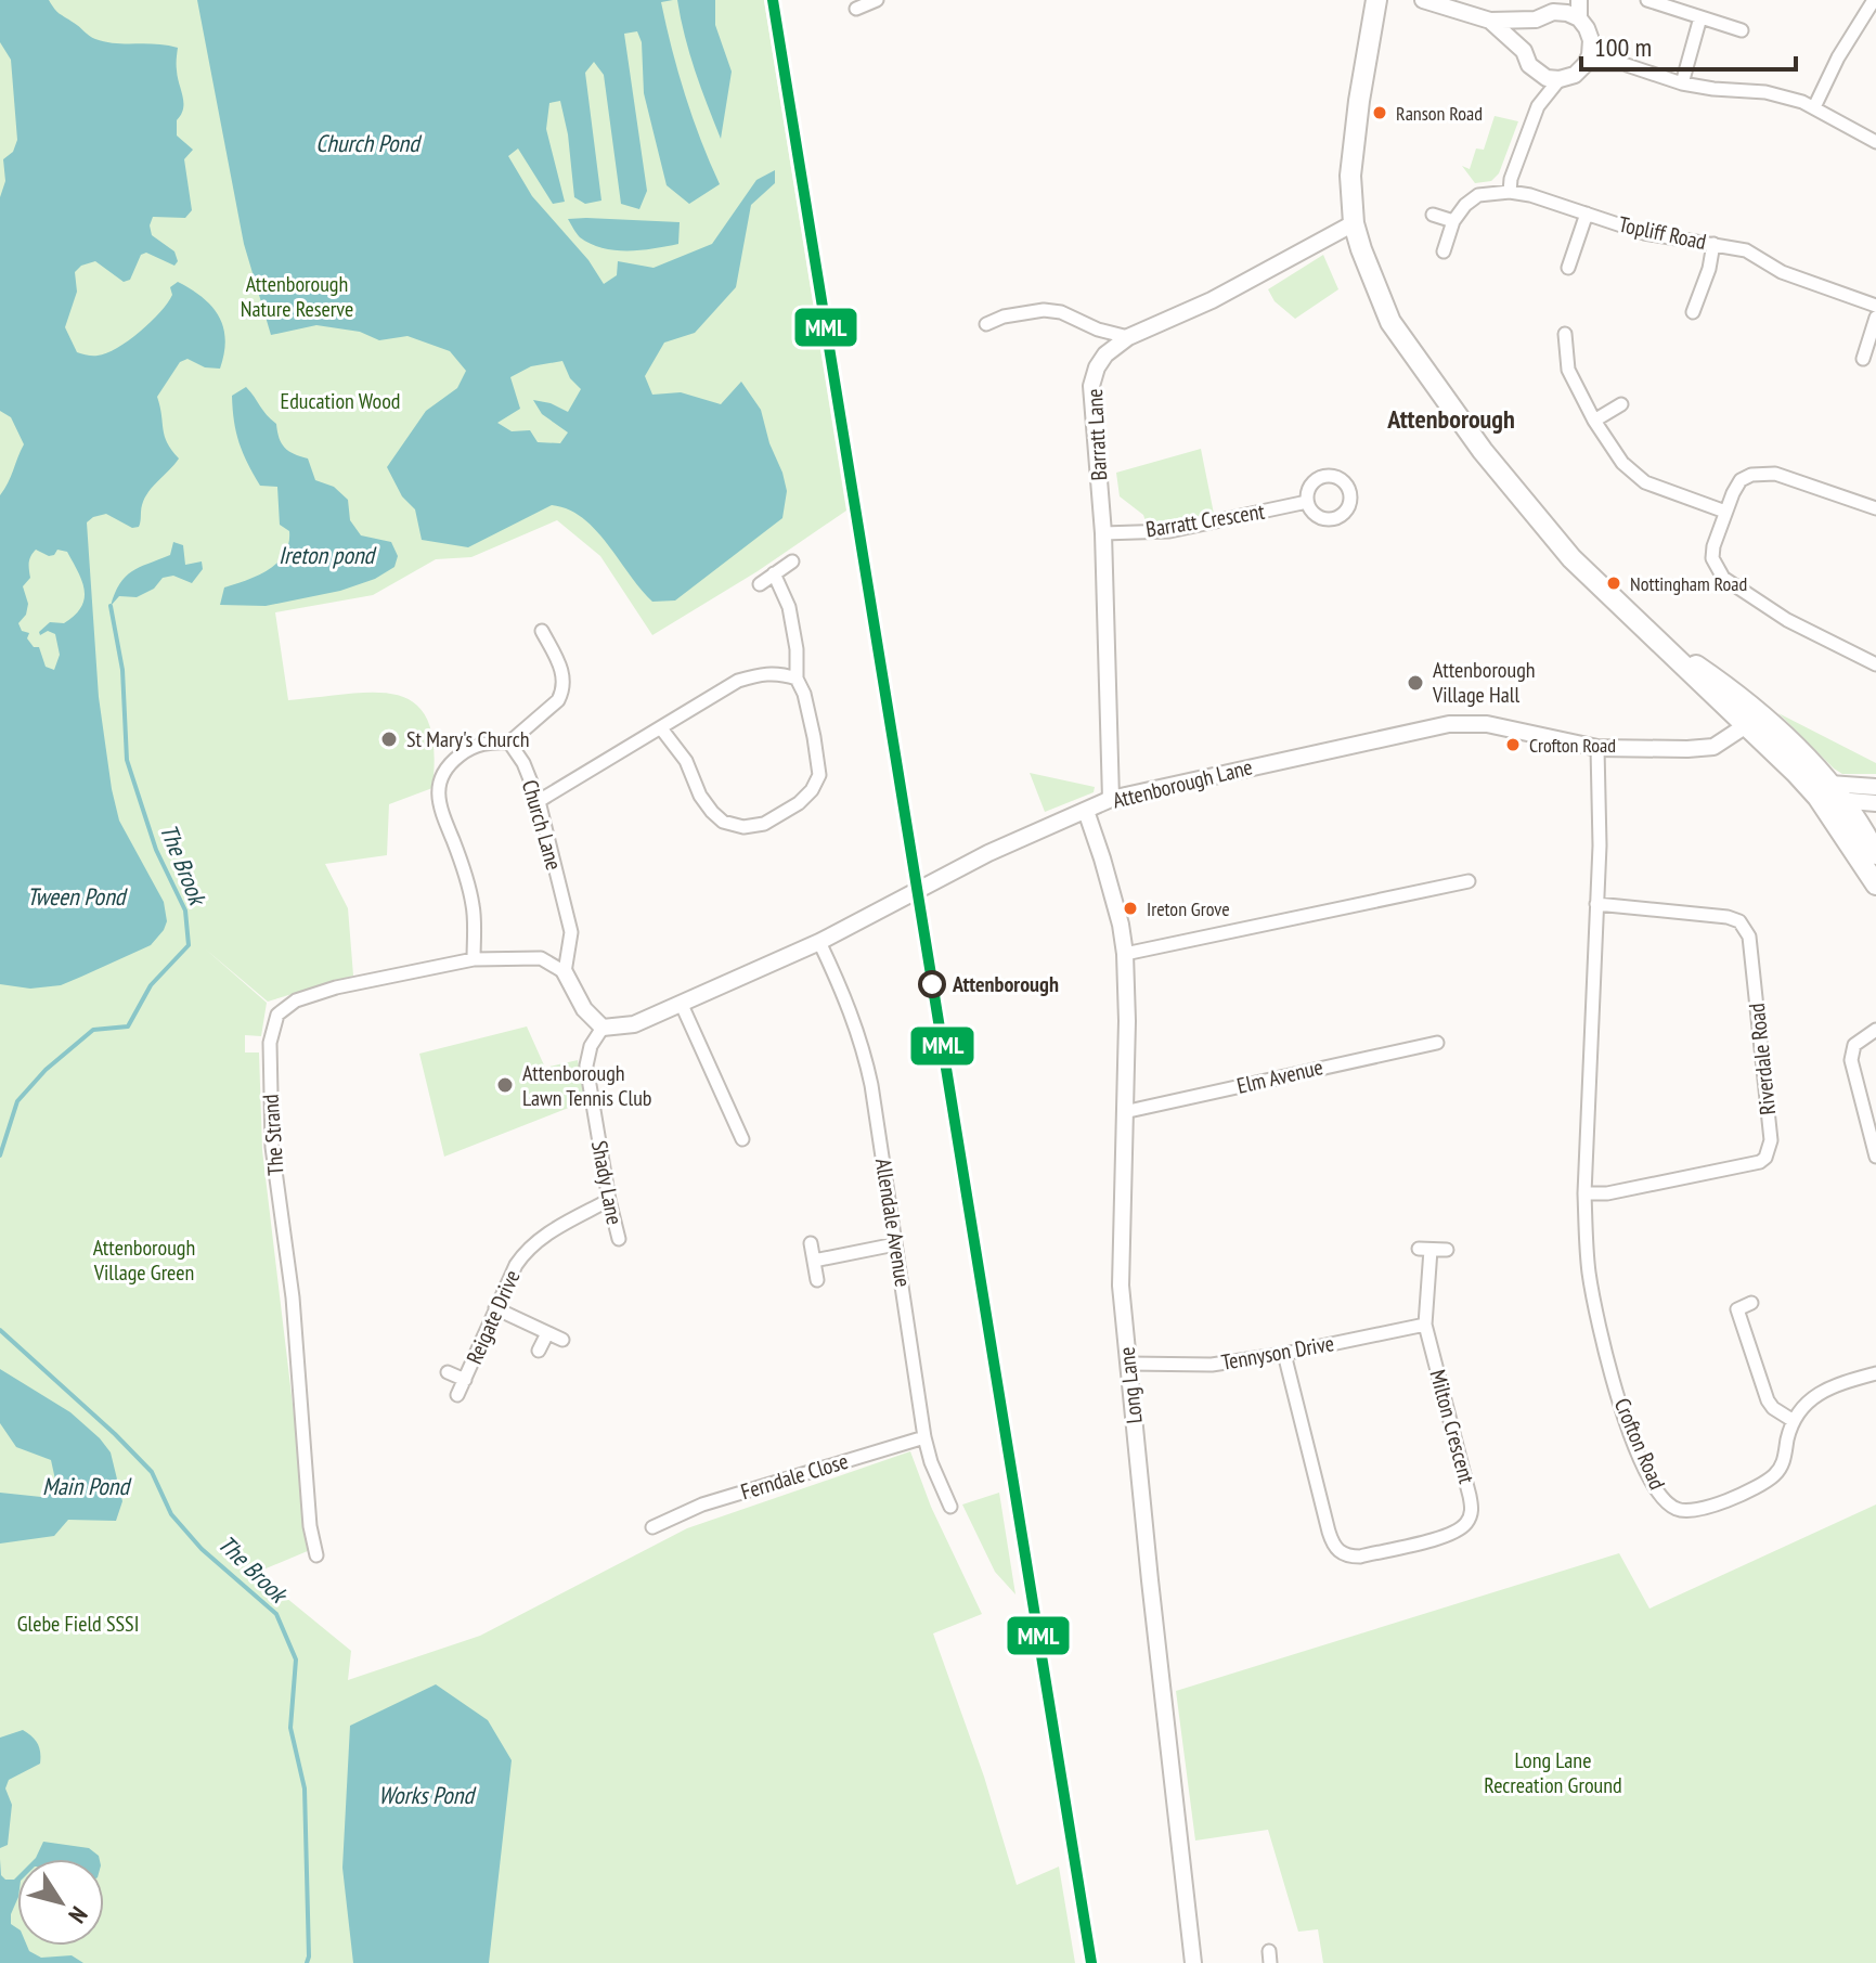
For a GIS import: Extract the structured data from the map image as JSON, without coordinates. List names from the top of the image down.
{
  "streets": {
    "street": [
      "Topliff Road",
      "Barratt Lane",
      "Barratt Crescent",
      "Attenborough Lane",
      "Church Lane",
      "Riverdale Road",
      "Elm Avenue",
      "The Strand",
      "Shady Lane",
      "Allendale Avenue",
      "Reigate Drive",
      "Tennyson Drive",
      "Long Lane",
      "Milton Crescent",
      "Crofton Road",
      "Ferndale Close"
    ]
  },
  "crossings": [
    ["Barratt Lane", "Barratt Crescent"],
    ["Barratt Lane", "Attenborough Lane"],
    ["Attenborough Lane", "Shady Lane"],
    ["Attenborough Lane", "Allendale Avenue"],
    ["Attenborough Lane", "Long Lane"],
    ["Attenborough Lane", "Crofton Road"],
    ["Church Lane", "The Strand"],
    ["Riverdale Road", "Crofton Road"],
    ["Elm Avenue", "Long Lane"],
    ["Shady Lane", "Reigate Drive"],
    ["Allendale Avenue", "Ferndale Close"],
    ["Tennyson Drive", "Long Lane"],
    ["Tennyson Drive", "Milton Crescent"]
  ],
  "districts": ["Attenborough"],
  "water": [
    "Church Pond",
    "Ireton pond",
    "The Brook",
    "Tween Pond",
    "Main Pond",
    "Works Pond"
  ],
  "parks": [
    "Attenborough Nature Reserve",
    "Education Wood",
    "Attenborough Village Green",
    "Glebe Field SSSI",
    "Long Lane Recreation Ground"
  ],
  "places": [
    "Ranson Road",
    "Nottingham Road",
    "Attenborough Village Hall",
    "St Mary's Church",
    "Crofton Road",
    "Ireton Grove",
    "Attenborough",
    "Attenborough Lawn Tennis Club"
  ],
  "lines": ["transit line MML"],
  "scale_bar": "100 m",
  "north": "bottom right"
}
